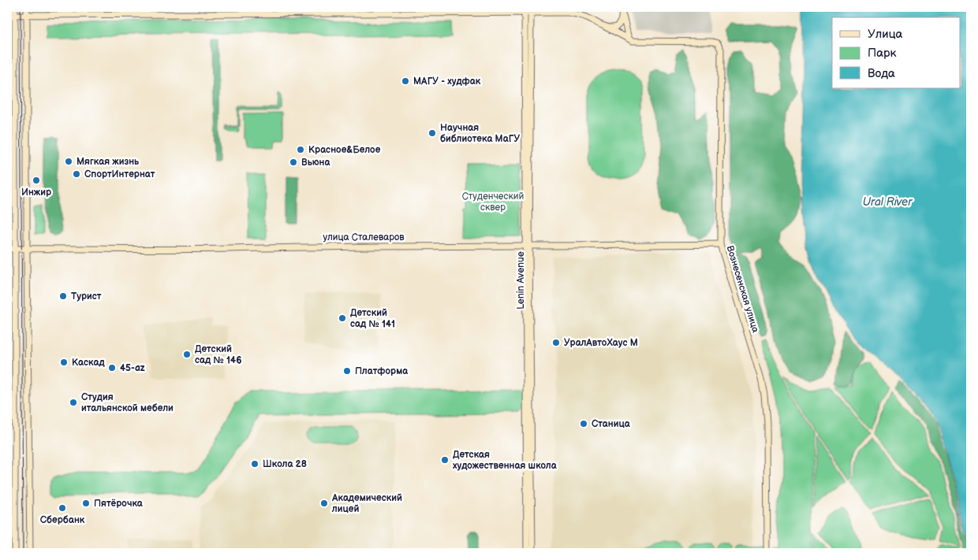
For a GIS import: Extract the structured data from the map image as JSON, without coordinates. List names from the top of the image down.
{
  "streets": {
    "main road": ["улица Сталеваров", "Lenin Avenue", "Вознесенская улица"]
  },
  "crossings": [
    ["улица Сталеваров", "Lenin Avenue"],
    ["улица Сталеваров", "Вознесенская улица"]
  ],
  "water": ["Ural River"],
  "parks": ["Студенческий сквер"],
  "places": [
    "МАГУ - худфак",
    "Научная библиотека МаГУ",
    "Красное&Белое",
    "Мягкая жизнь",
    "Вьюна",
    "СпортИнтернат",
    "Инжир",
    "Турист",
    "Детский сад № 141",
    "УралАвтоХаус М",
    "Детский сад № 146",
    "Каскад",
    "45-az",
    "Платформа",
    "Студия итальянской мебели",
    "Станица",
    "Детская художественная школа",
    "Школа 28",
    "Пятёрочка",
    "Академический лицей",
    "Сбербанк"
  ],
  "legend": ["Улица", "Парк", "Вода"]
}
